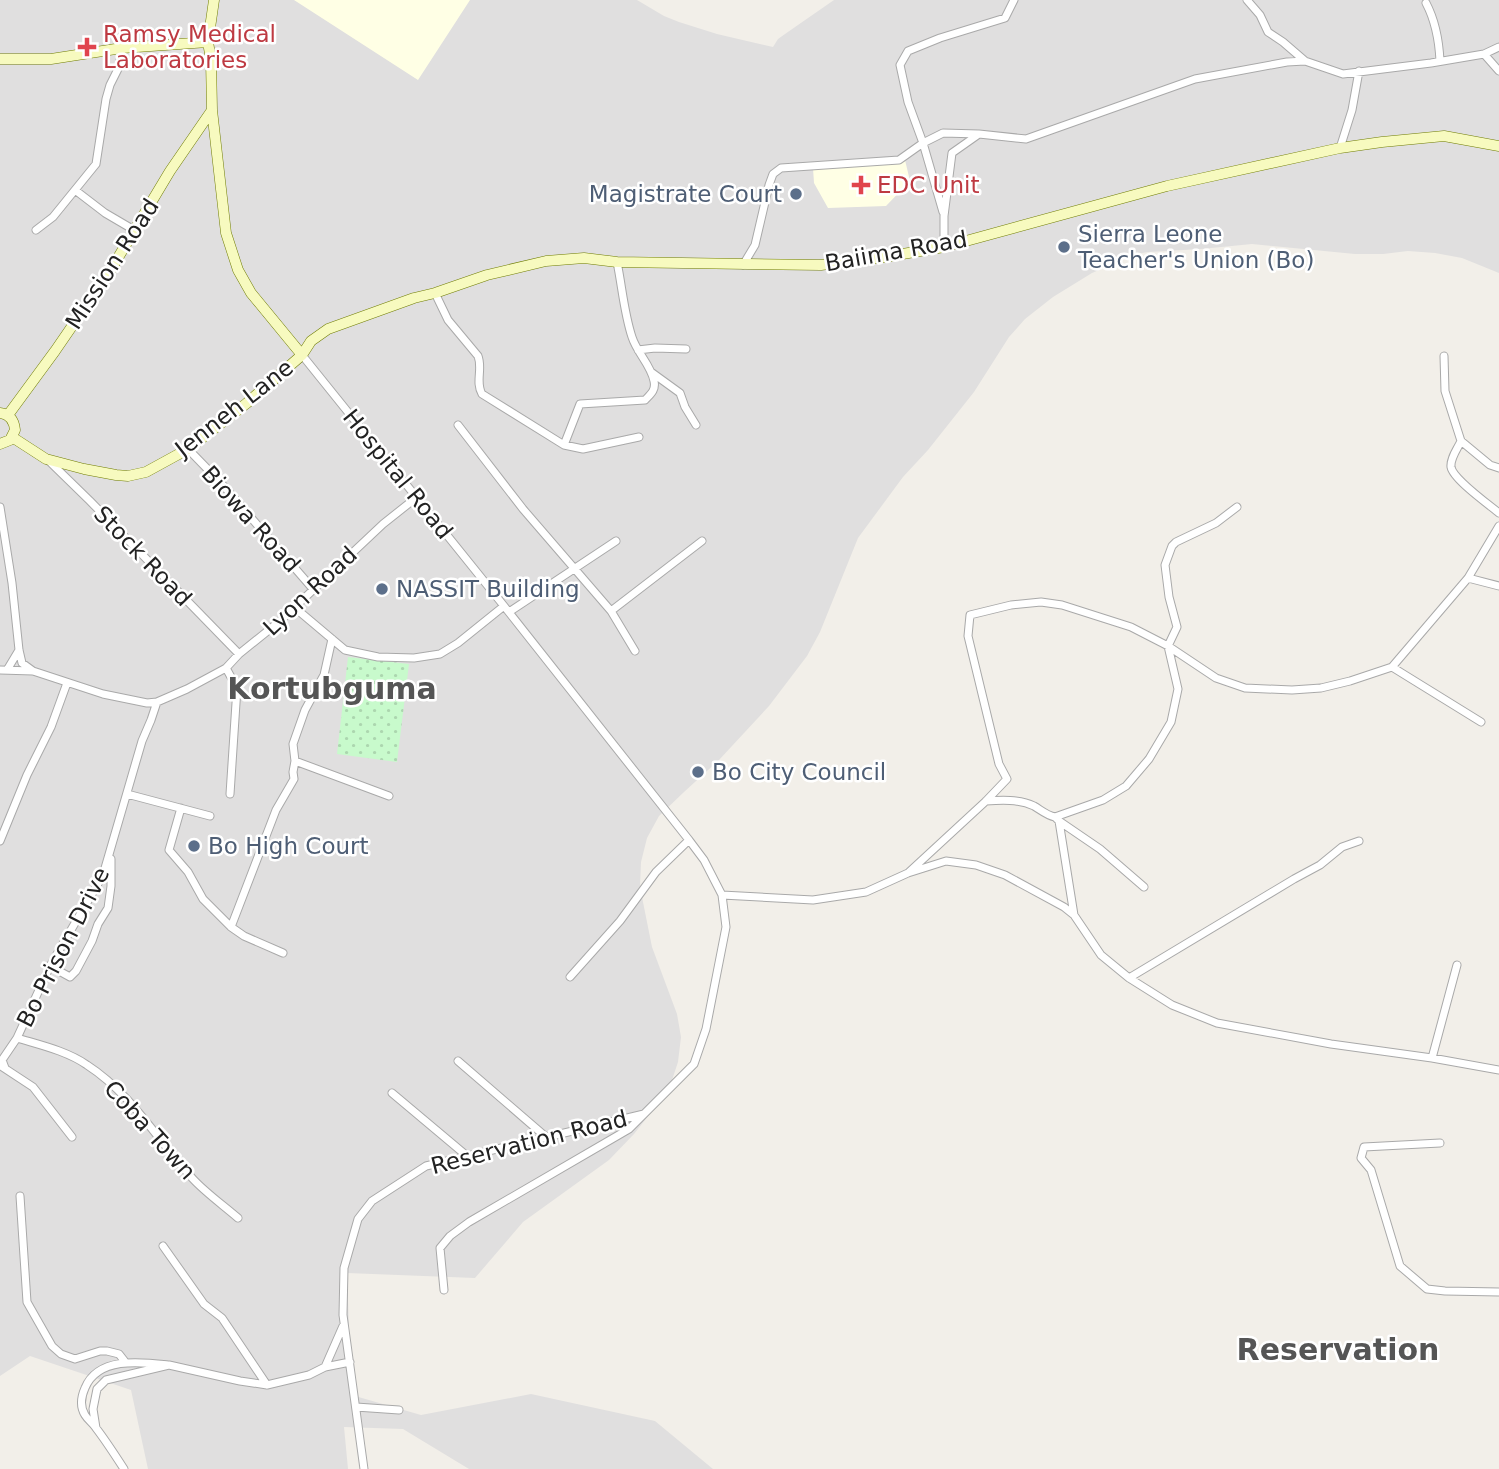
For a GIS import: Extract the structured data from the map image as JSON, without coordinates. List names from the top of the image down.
{
  "streets": {
    "street": [
      "Baiima Road",
      "Mission Road",
      "Jenneh Lane",
      "Hospital Road",
      "Biowa Road",
      "Stock Road",
      "Lyon Road",
      "Bo Prison Drive",
      "Coba Town",
      "Reservation Road"
    ]
  },
  "crossings": [
    ["Baiima Road", "Jenneh Lane"],
    ["Baiima Road", "Hospital Road"],
    ["Mission Road", "Hospital Road"],
    ["Jenneh Lane", "Hospital Road"],
    ["Jenneh Lane", "Biowa Road"],
    ["Jenneh Lane", "Stock Road"],
    ["Hospital Road", "Lyon Road"],
    ["Hospital Road", "Reservation Road"],
    ["Biowa Road", "Lyon Road"],
    ["Stock Road", "Lyon Road"],
    ["Lyon Road", "Bo Prison Drive"],
    ["Bo Prison Drive", "Coba Town"]
  ],
  "districts": ["Kortubguma", "Reservation"],
  "places": {
    "health": ["Ramsy Medical Laboratories", "EDC Unit"],
    "other": [
      "Magistrate Court",
      "Sierra Leone Teacher's Union (Bo)",
      "NASSIT Building",
      "Bo City Council",
      "Bo High Court"
    ]
  }
}
